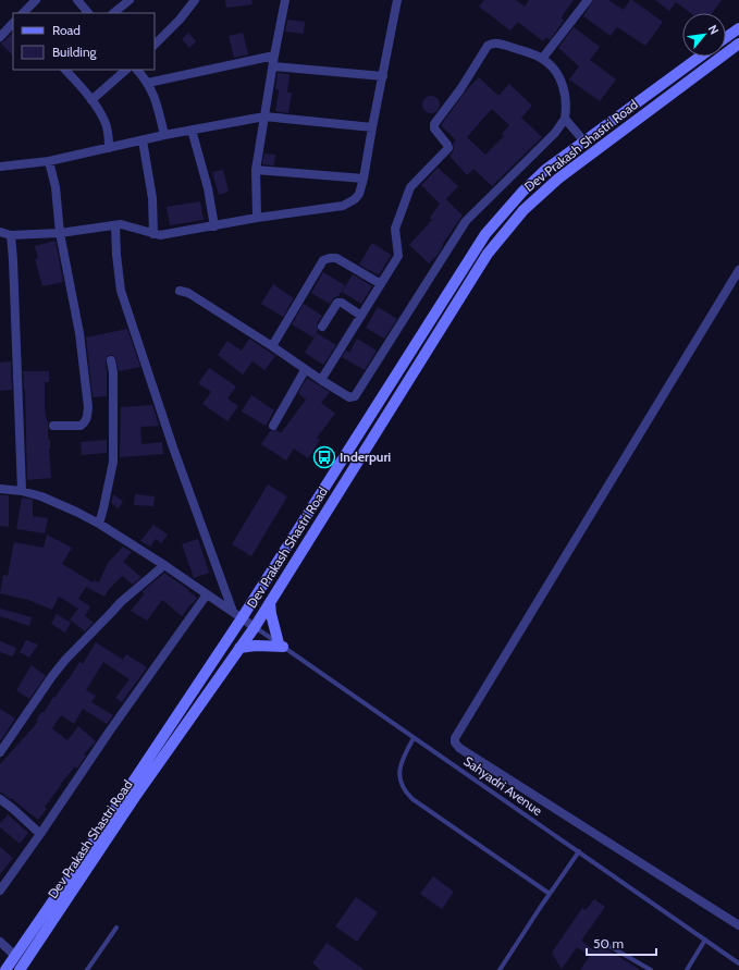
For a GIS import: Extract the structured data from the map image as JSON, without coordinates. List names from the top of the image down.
{
  "streets": {
    "street": ["Dev Prakash Shastri Road"],
    "lane": ["Sahyadri Avenue"]
  },
  "crossings": [
    ["Dev Prakash Shastri Road", "Sahyadri Avenue"]
  ],
  "places": {
    "bus stop": ["Inderpuri"]
  },
  "legend": ["Road", "Building"],
  "scale_bar": "50 m",
  "north": "top right"
}
